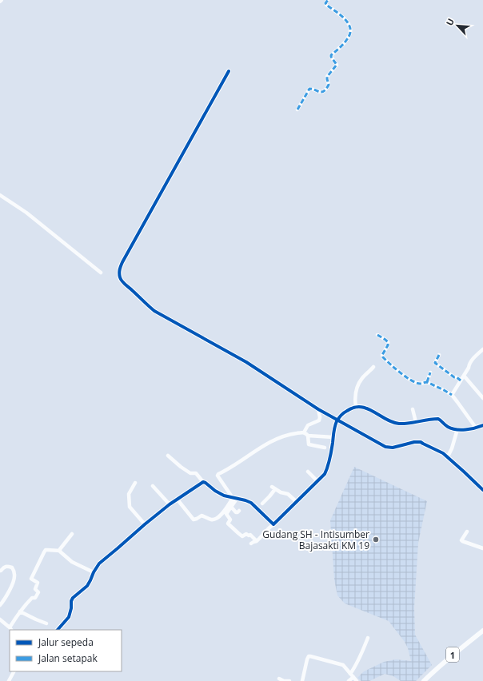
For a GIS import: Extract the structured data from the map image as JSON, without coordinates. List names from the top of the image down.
{
  "streets": {
    "highway": ["1"]
  },
  "places": ["Gudang SH - Intisumber Bajasakti KM 19"],
  "legend": ["Jalur sepeda", "Jalan setapak"],
  "north": "top left"
}
